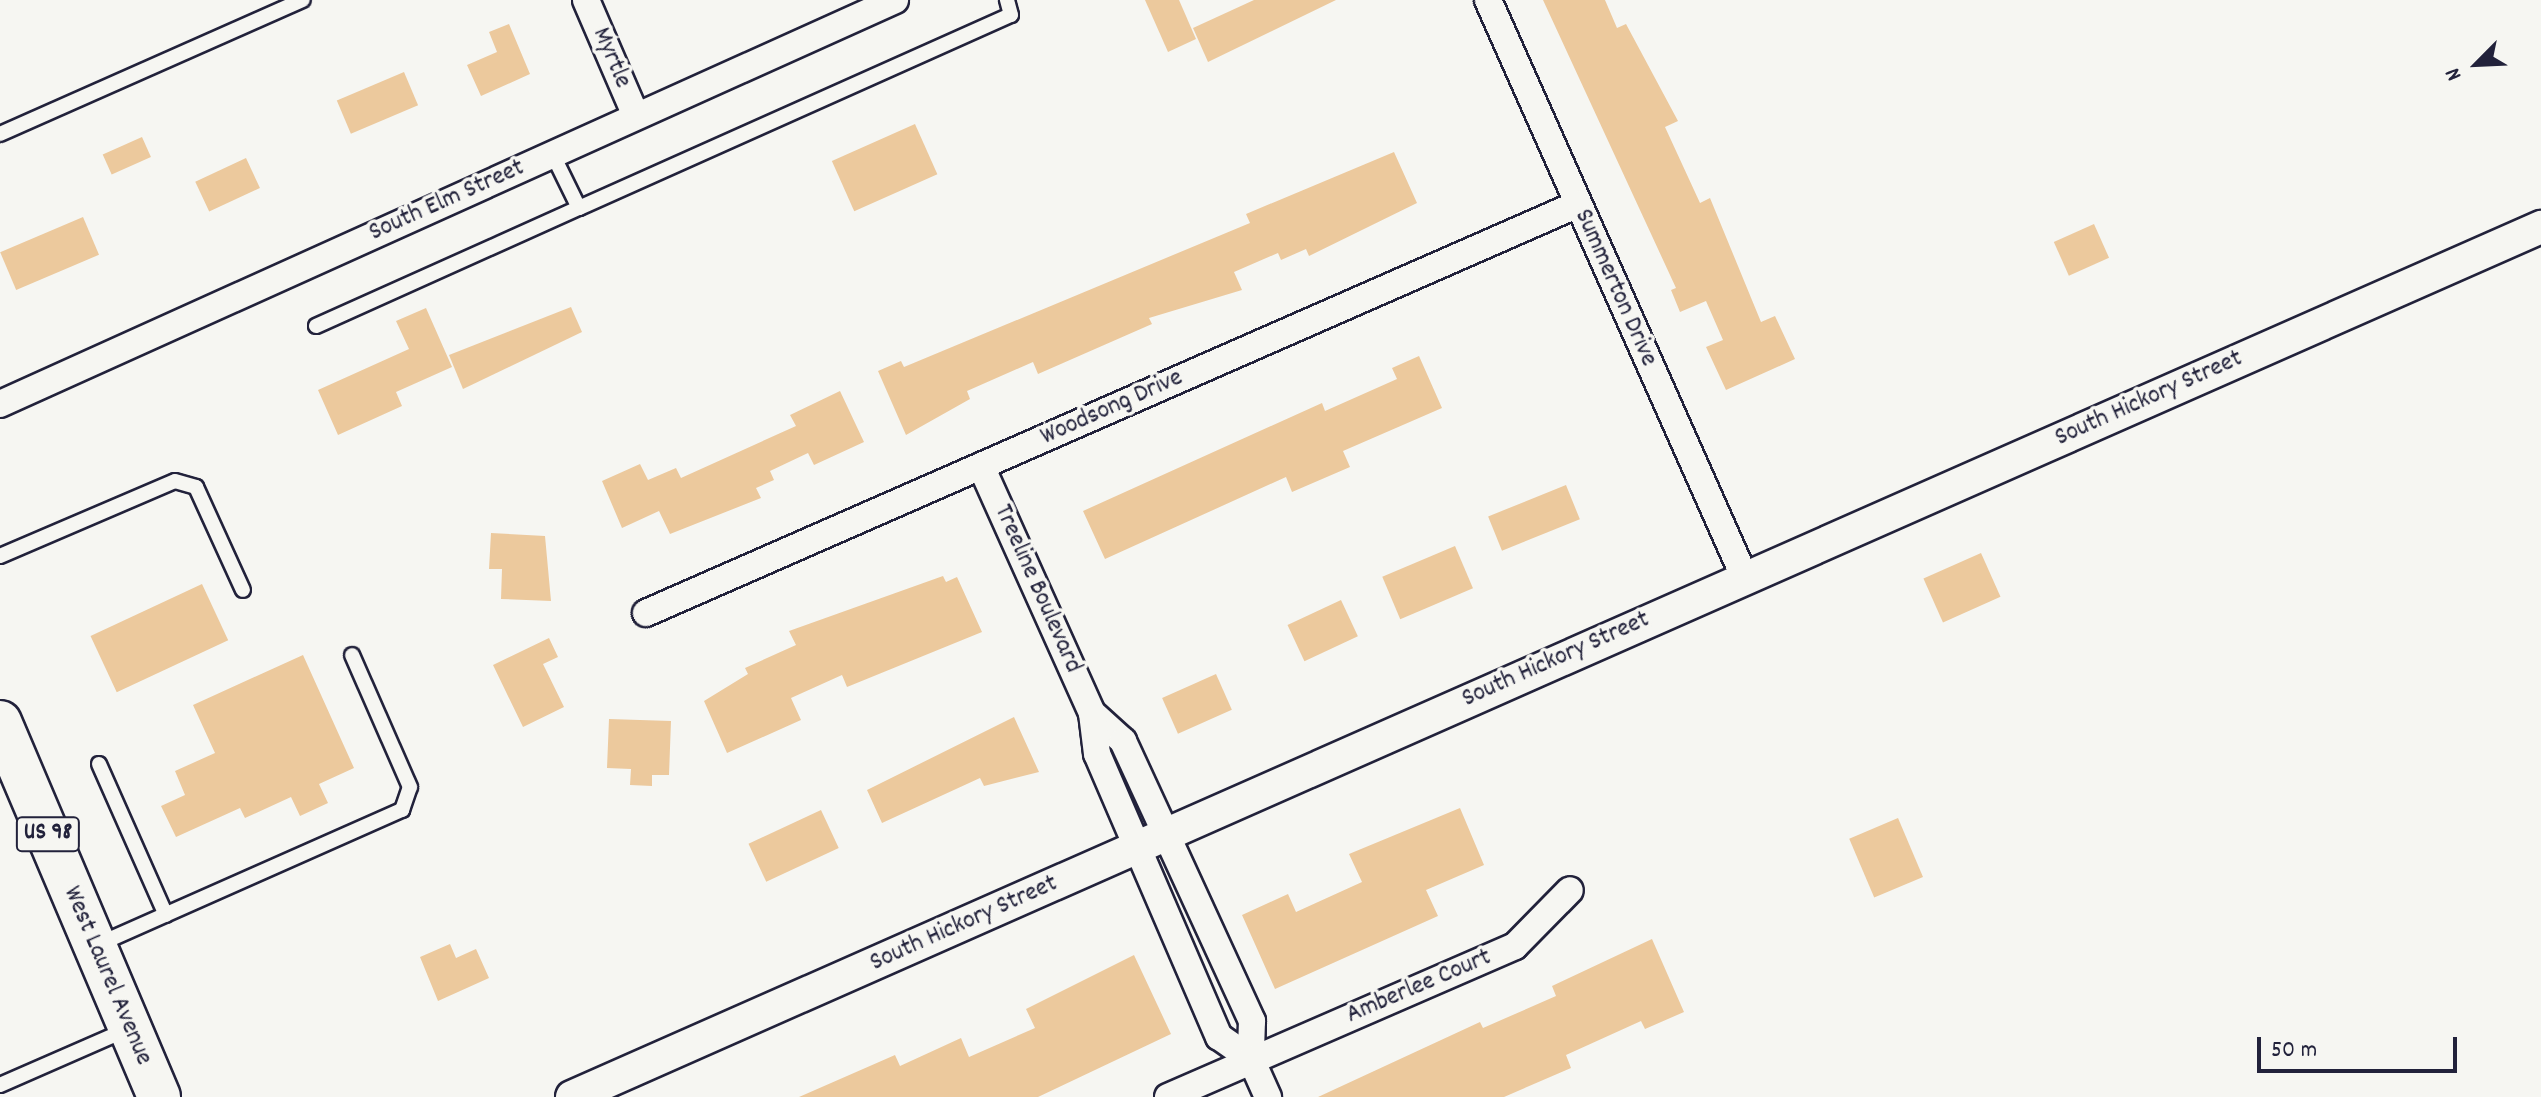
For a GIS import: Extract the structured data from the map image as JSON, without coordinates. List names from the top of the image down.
{
  "streets": {
    "main road": ["US 98", "West Laurel Avenue"],
    "street": [
      "Myrtle",
      "South Elm Street",
      "Summerton Drive",
      "South Hickory Street",
      "Woodsong Drive",
      "Treeline Boulevard",
      "Amberlee Court"
    ]
  },
  "crossings": [
    ["Myrtle", "South Elm Street"],
    ["Summerton Drive", "South Hickory Street"],
    ["Summerton Drive", "Woodsong Drive"],
    ["South Hickory Street", "Treeline Boulevard"],
    ["Woodsong Drive", "Treeline Boulevard"],
    ["Treeline Boulevard", "Amberlee Court"]
  ],
  "scale_bar": "50 m",
  "north": "bottom left"
}
